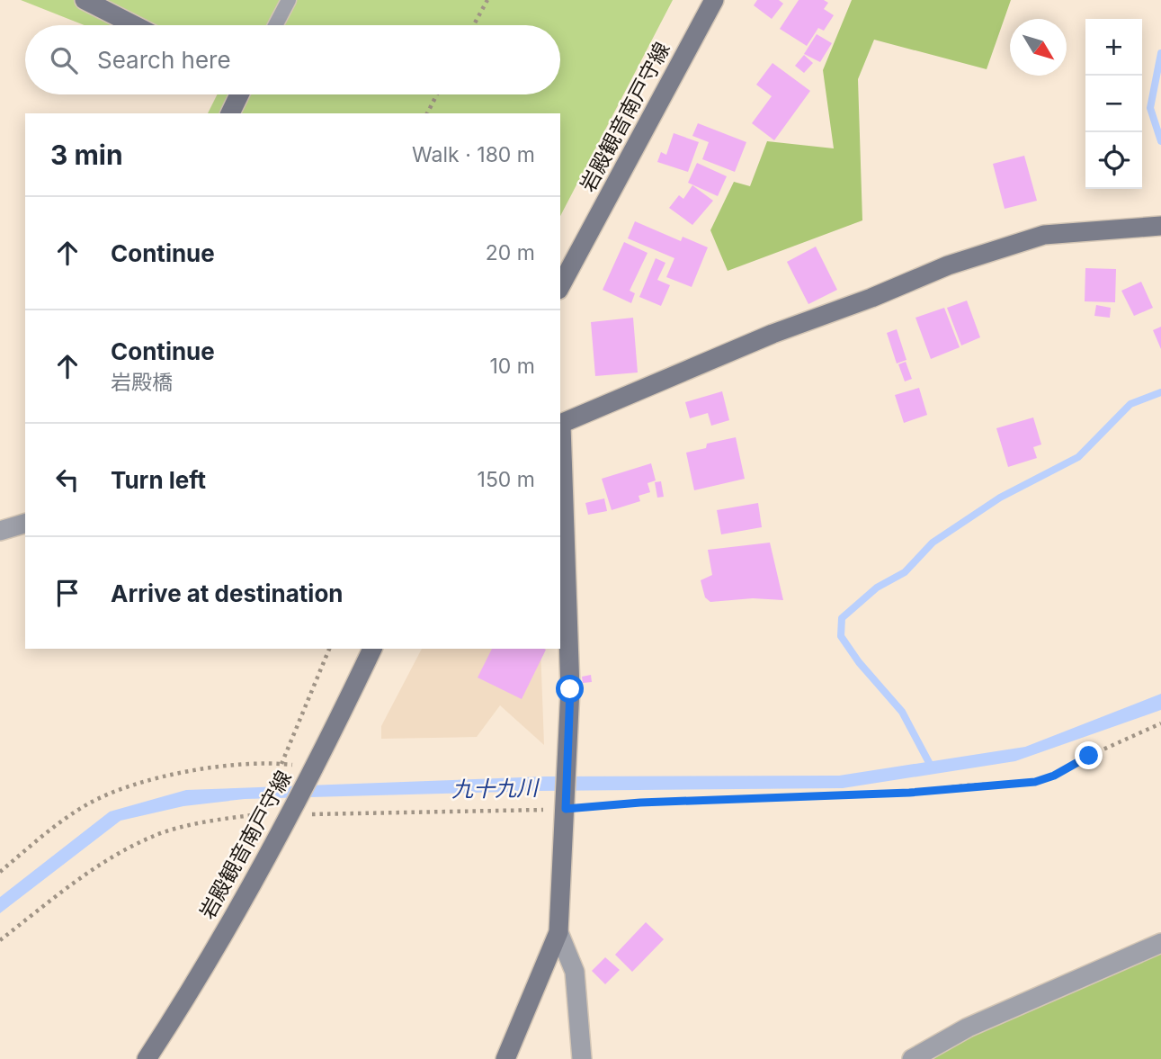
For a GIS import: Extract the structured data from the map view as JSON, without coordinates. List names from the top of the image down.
{
  "streets": {
    "street": ["岩殿観音南戸守線"]
  },
  "water": ["九十九川"],
  "north": "bottom right",
  "page": {
    "map_buttons": ["+", "−"],
    "search": "Search here",
    "heading": ["3 min", "Walk · 180 m"],
    "list": [
      ["Continue", "20 m"],
      ["Continue", "岩殿橋", "10 m"],
      ["Turn left", "150 m"],
      "Arrive at destination"
    ]
  }
}
